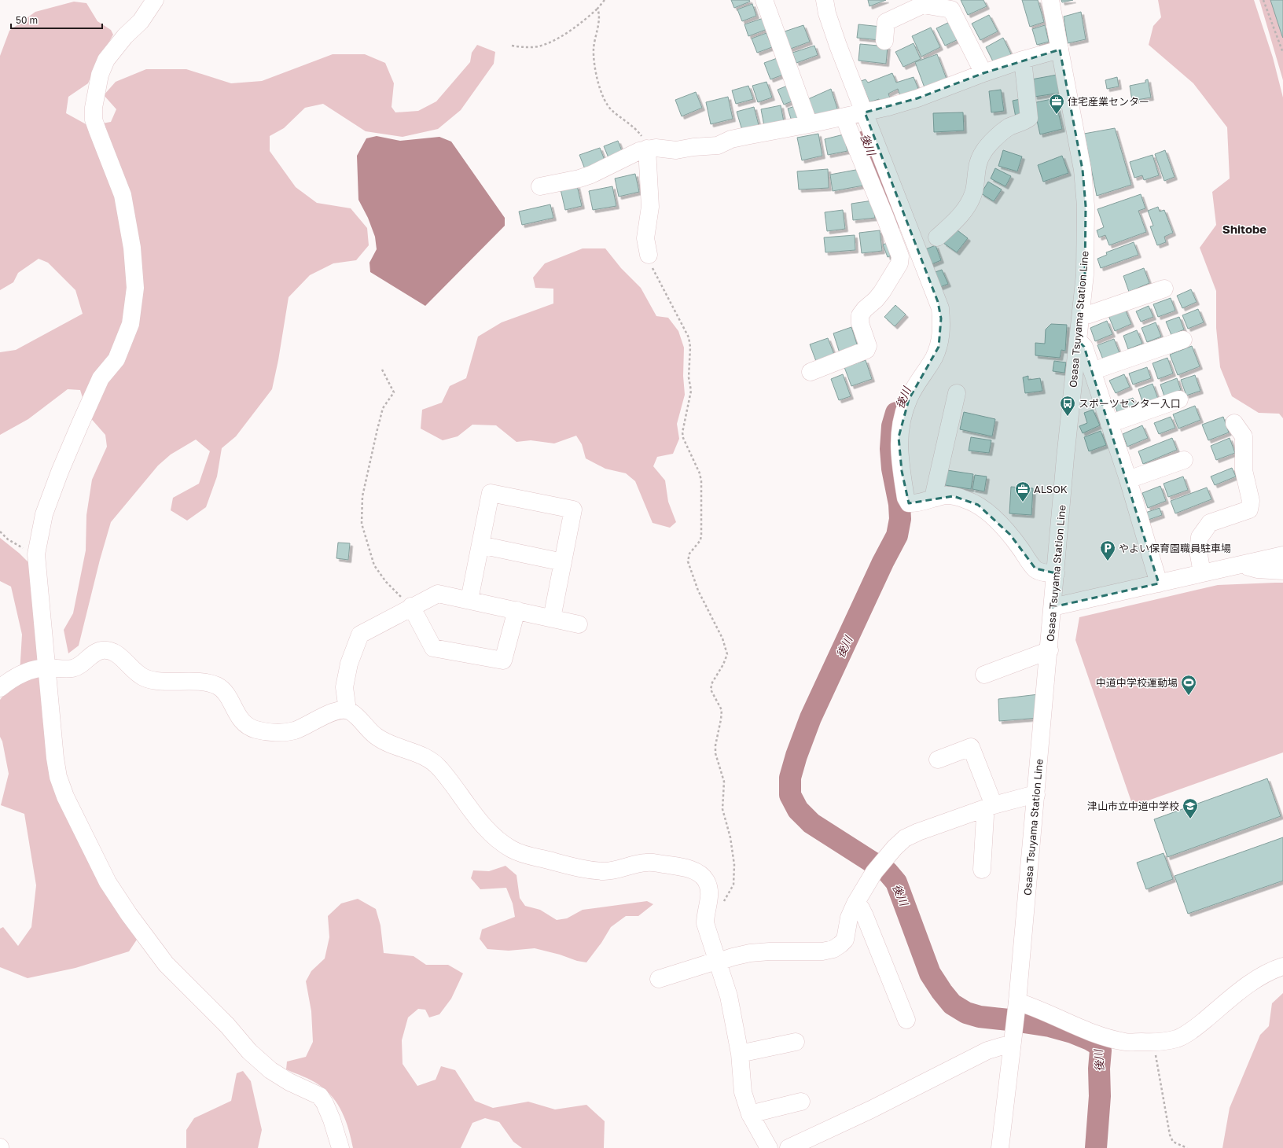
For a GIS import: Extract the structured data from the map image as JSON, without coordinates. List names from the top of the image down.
{
  "streets": {
    "street": ["Osasa Tsuyama Station Line"]
  },
  "districts": ["Shitobe"],
  "water": ["後川"],
  "places": {
    "office": ["住宅産業センター", "ALSOK"],
    "bus stop": ["スポーツセンター入口"],
    "parking": ["やよい保育園職員駐車場"],
    "sports": ["中道中学校運動場"],
    "school or university": ["津山市立中道中学校"]
  },
  "scale_bar": "50 m"
}
